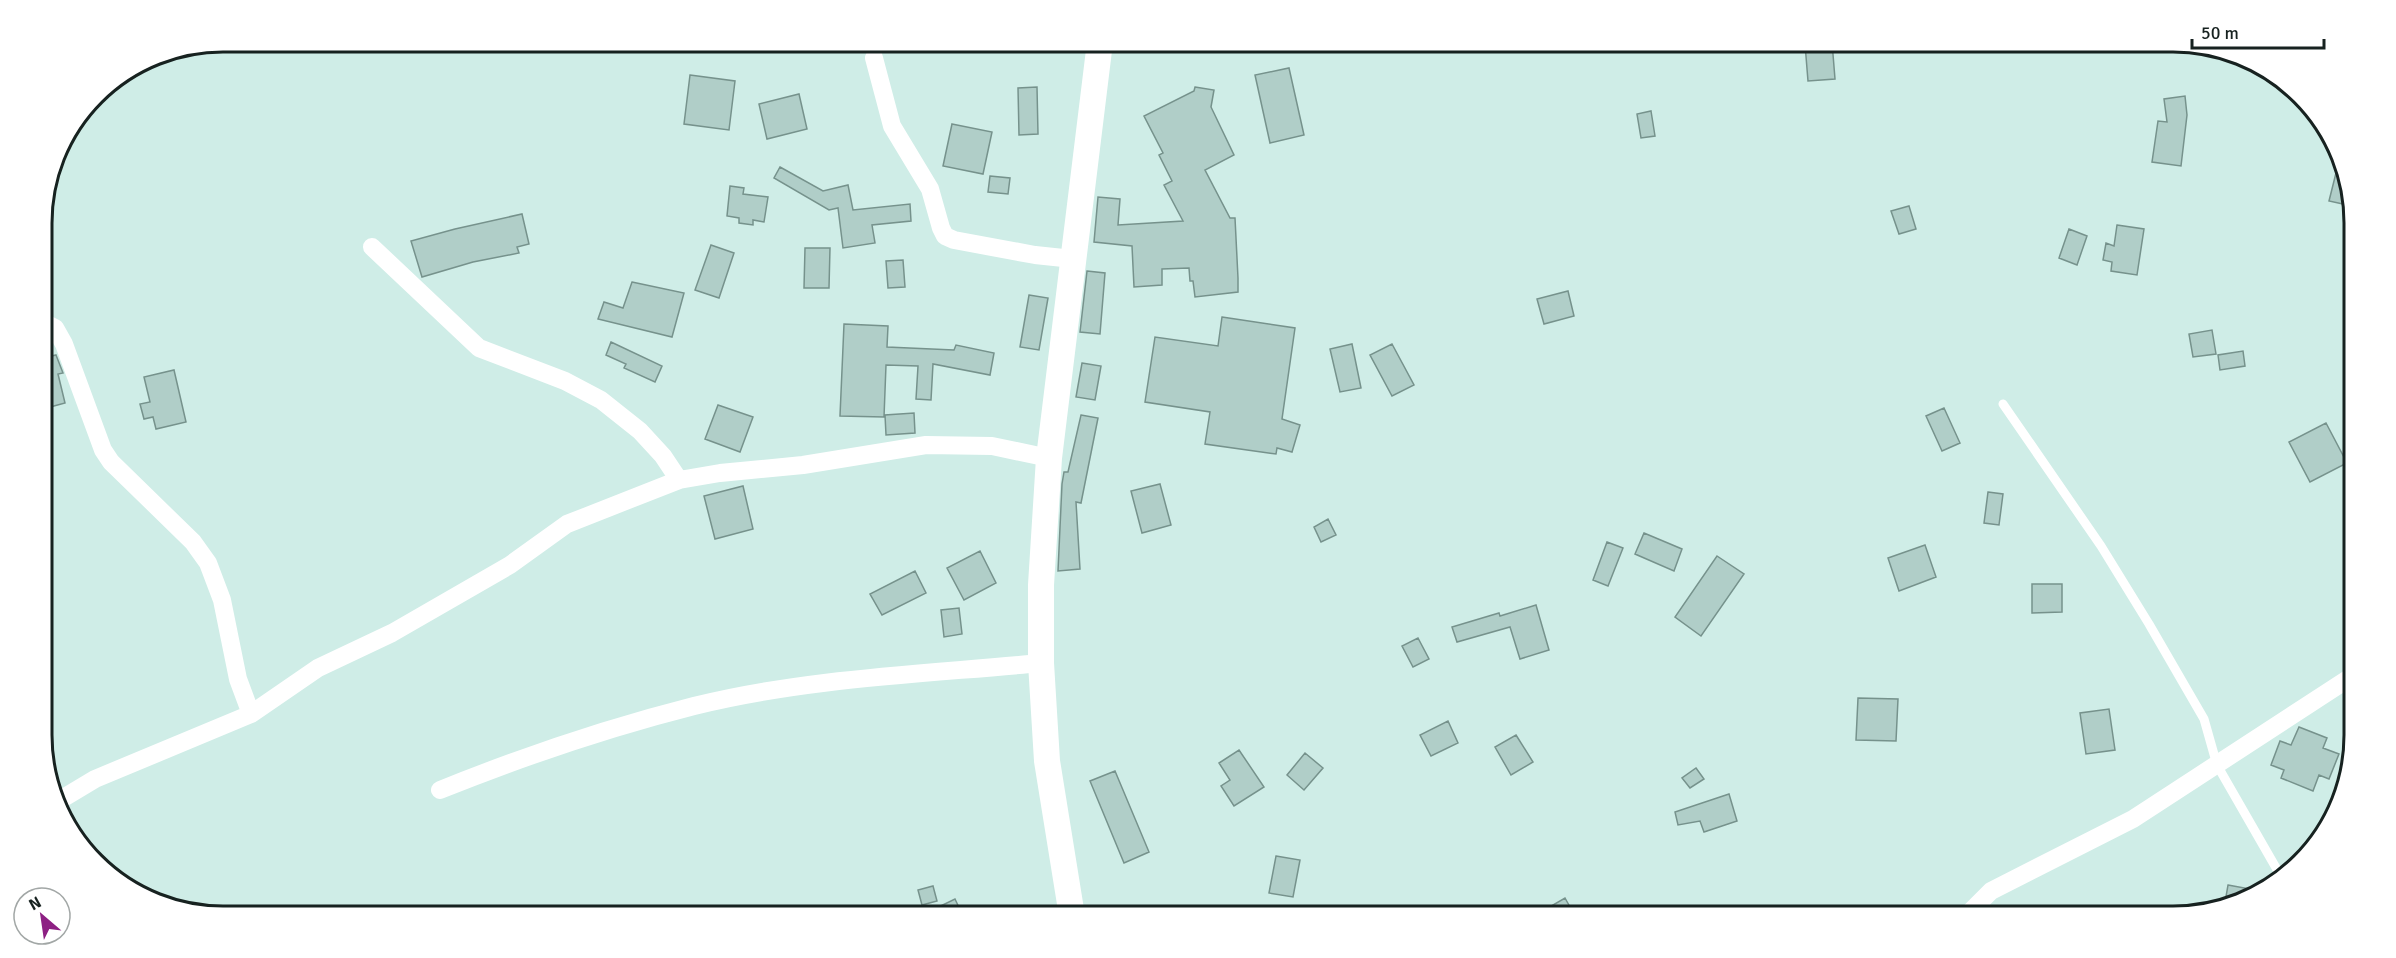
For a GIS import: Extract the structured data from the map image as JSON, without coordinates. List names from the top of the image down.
{
  "scale_bar": "50 m",
  "north": "top left"
}
